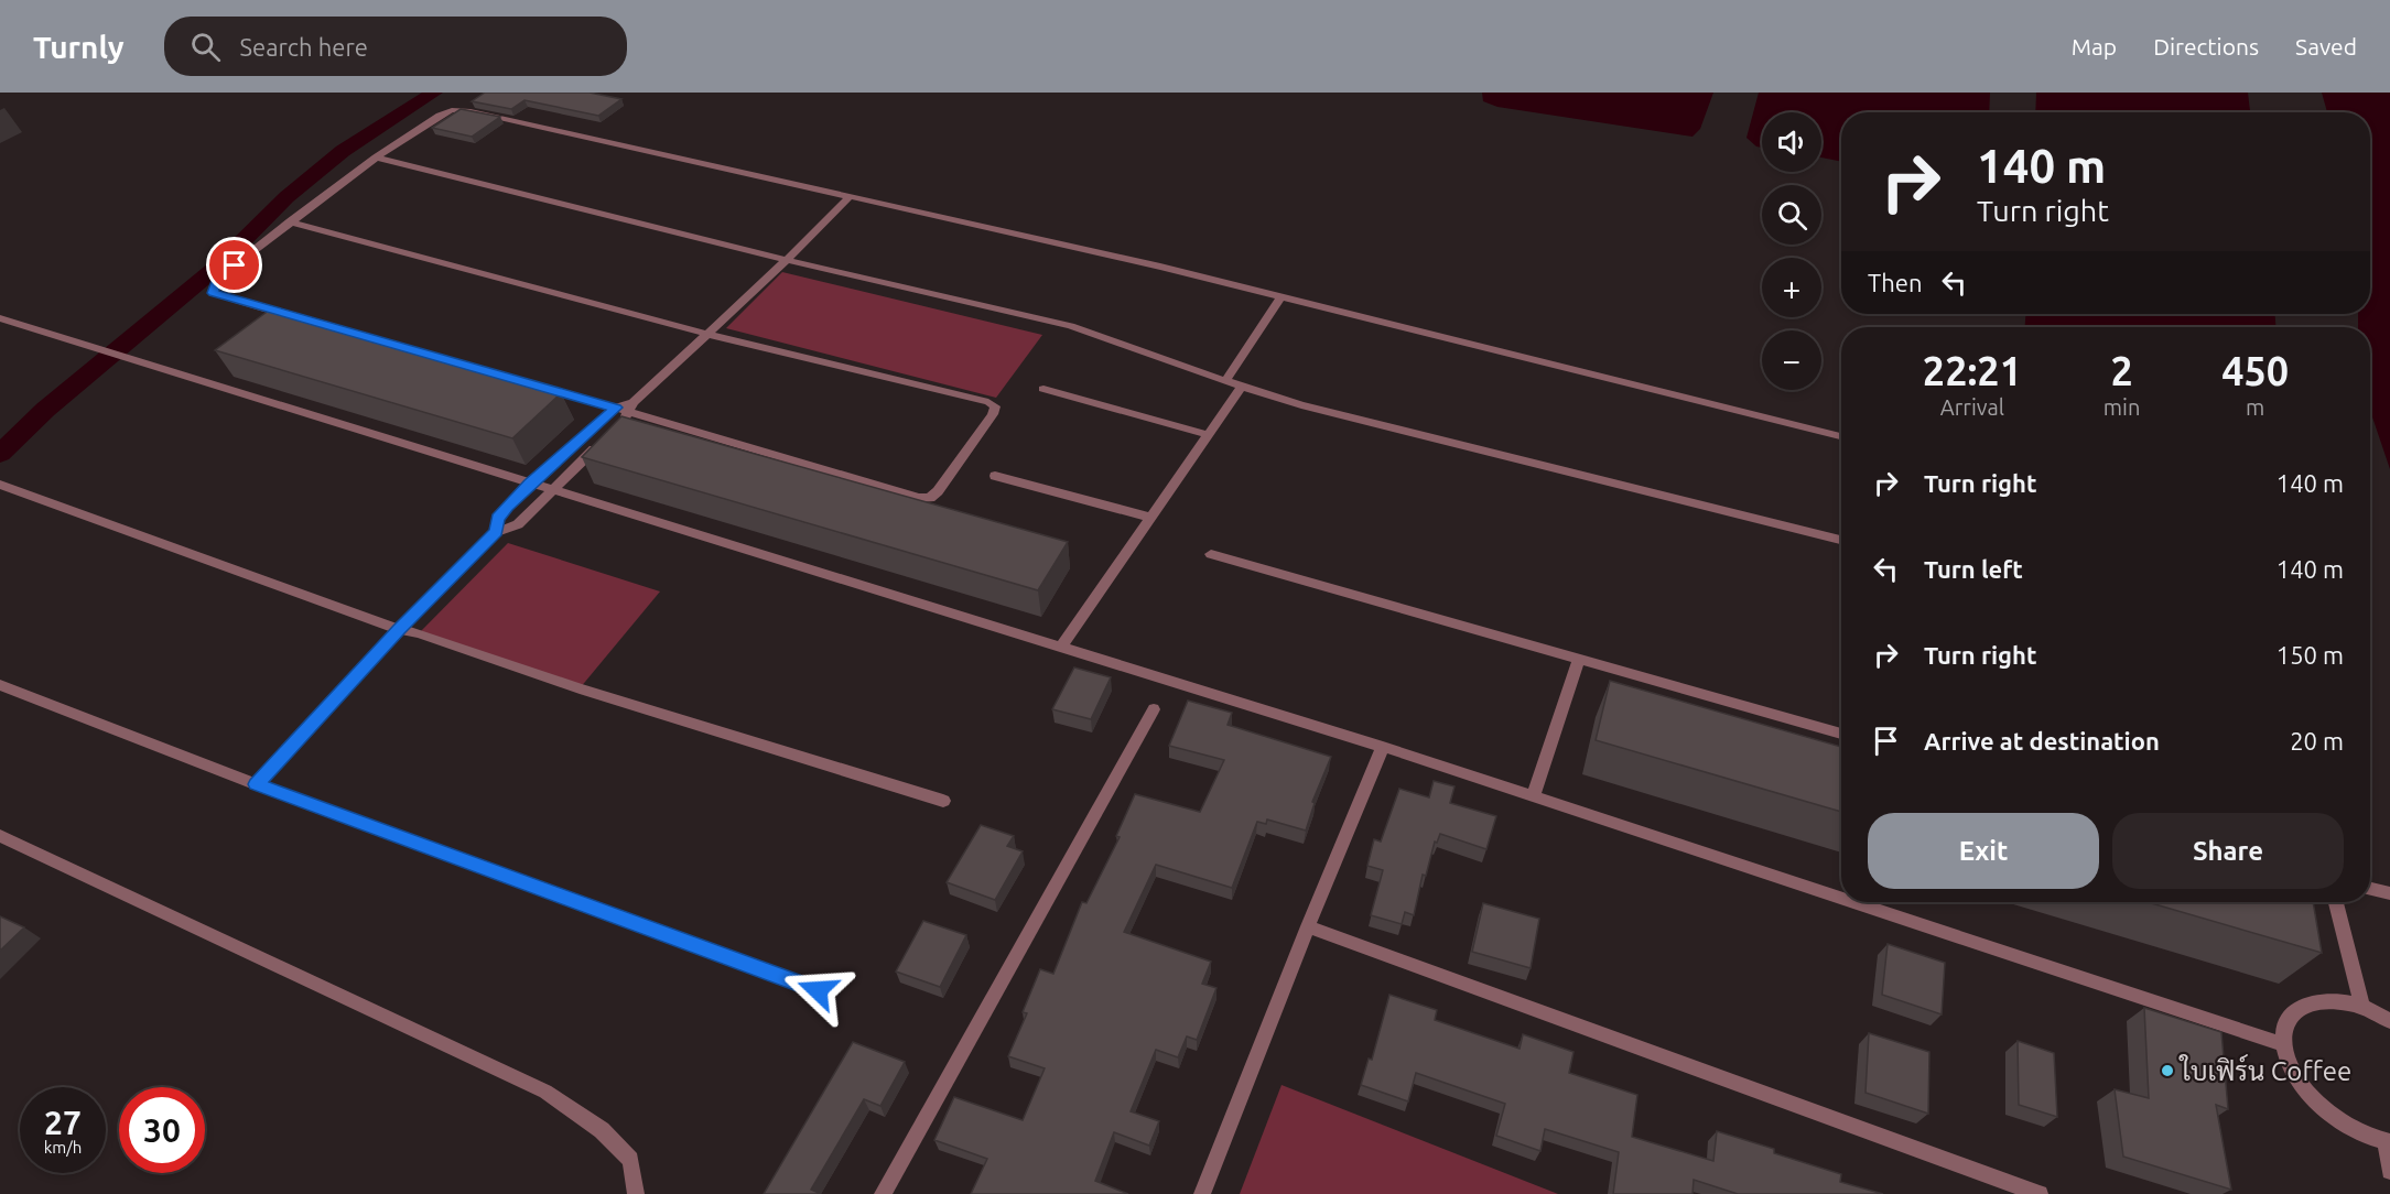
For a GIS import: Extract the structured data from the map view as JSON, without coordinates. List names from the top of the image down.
{
  "places": ["ใบเฟิร์น Coffee"],
  "page": {
    "header": "Turnly",
    "search": "Search here",
    "nav": ["Map", "Directions", "Saved"],
    "map_buttons": ["+", "−"],
    "turn": ["140 m", "Turn right"],
    "then": "Then",
    "eta": [
      "22:21",
      "Arrival",
      "2",
      "min",
      "450",
      "m"
    ],
    "list": [
      {
        "name": "Turn right",
        "value": "140 m"
      },
      {
        "name": "Turn left",
        "value": "140 m"
      },
      {
        "name": "Turn right",
        "value": "150 m"
      },
      {
        "name": "Arrive at destination",
        "value": "20 m"
      }
    ],
    "buttons": ["Exit", "Share"],
    "speed": "27 km/h",
    "limit": "30"
  }
}
